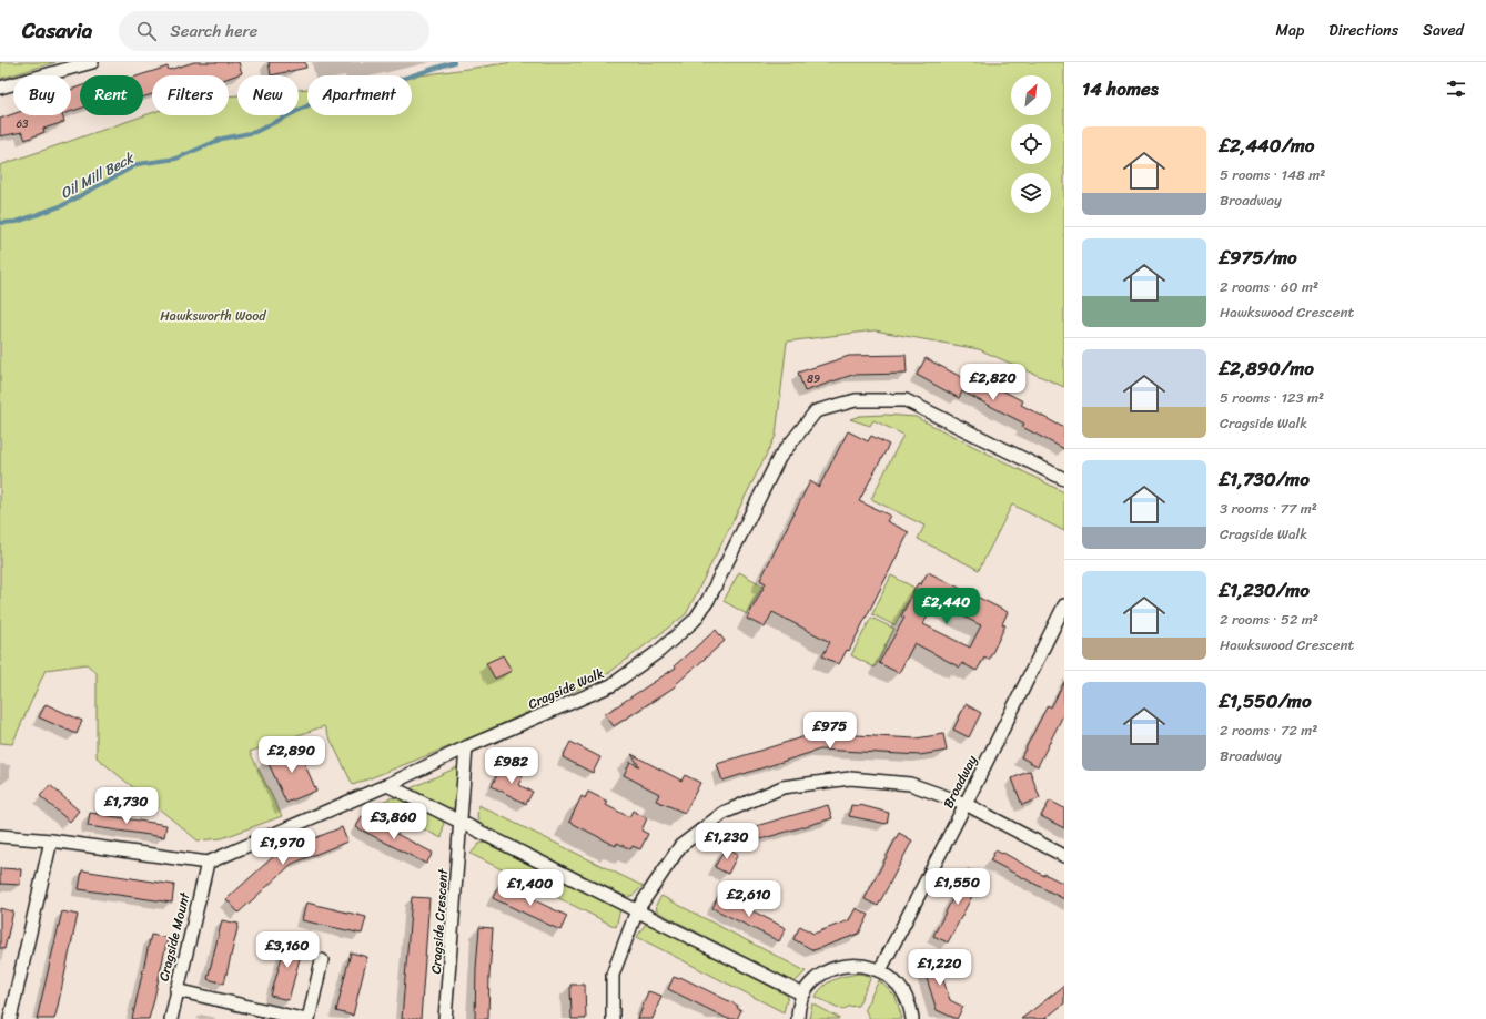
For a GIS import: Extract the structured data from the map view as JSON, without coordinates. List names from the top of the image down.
{
  "streets": {
    "street": [
      "Cragside Walk",
      "Broadway",
      "Cragside Crescent",
      "Cragside Mount"
    ]
  },
  "crossings": [
    ["Cragside Walk", "Cragside Crescent"],
    ["Cragside Walk", "Cragside Mount"]
  ],
  "water": ["Oil Mill Beck"],
  "parks": ["Hawksworth Wood"],
  "house_numbers": ["63", "89"],
  "north": "top right",
  "page": {
    "header": "Casavia",
    "search": "Search here",
    "nav": ["Map", "Directions", "Saved"],
    "heading": "14 homes",
    "chip": [
      "Buy",
      "Rent",
      "Filters",
      "New",
      "Apartment"
    ],
    "list": [
      {
        "name": "£2,440/mo",
        "note": "5 rooms · 148 m² · Broadway"
      },
      {
        "name": "£975/mo",
        "note": "2 rooms · 60 m² · Hawkswood Crescent"
      },
      {
        "name": "£2,890/mo",
        "note": "5 rooms · 123 m² · Cragside Walk"
      },
      {
        "name": "£1,730/mo",
        "note": "3 rooms · 77 m² · Cragside Walk"
      },
      {
        "name": "£1,230/mo",
        "note": "2 rooms · 52 m² · Hawkswood Crescent"
      },
      {
        "name": "£1,550/mo",
        "note": "2 rooms · 72 m² · Broadway"
      }
    ],
    "price": [
      "£2,820",
      "£2,440",
      "£975",
      "£2,890",
      "£982",
      "£1,730",
      "£3,860",
      "£1,230",
      "£1,970",
      "£1,550",
      "£1,400",
      "£2,610",
      "£3,160",
      "£1,220"
    ]
  }
}
